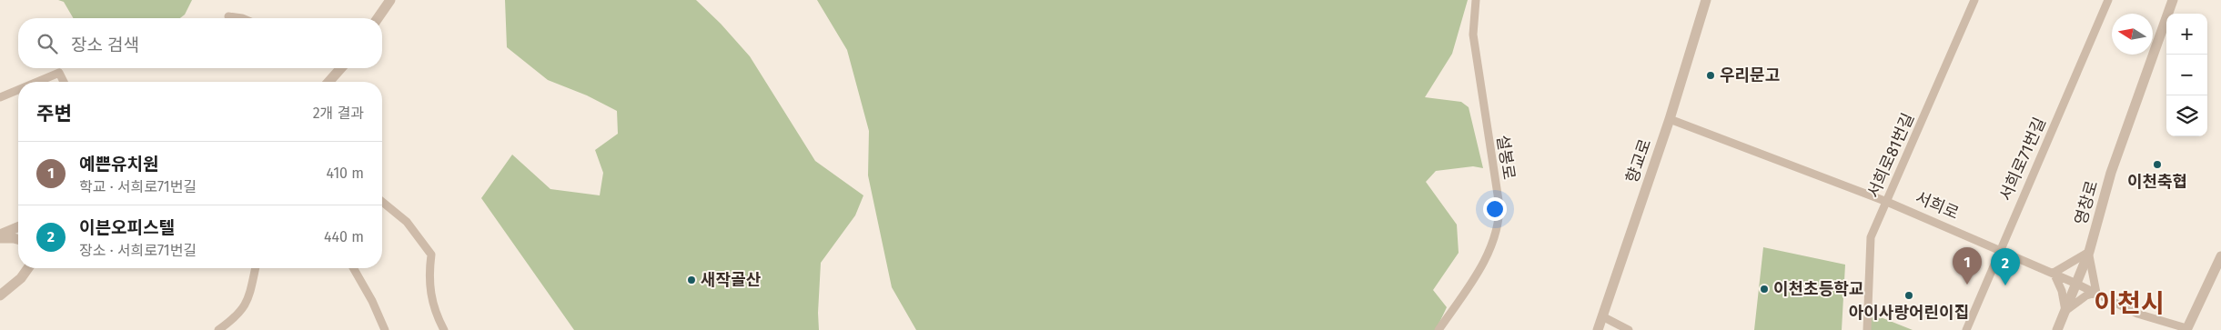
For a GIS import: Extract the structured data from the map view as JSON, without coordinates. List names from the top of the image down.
{
  "streets": {
    "street": [
      "서희로81번길",
      "설봉로",
      "서희로71번길",
      "향교로",
      "영창로",
      "서희로"
    ]
  },
  "crossings": [
    ["서희로81번길", "서희로"],
    ["서희로71번길", "서희로"],
    ["향교로", "서희로"],
    ["영창로", "서희로"]
  ],
  "districts": ["이천시"],
  "places": [
    "우리문고",
    "이천축협",
    "새작골산",
    "이천초등학교",
    "아이사랑어린이집"
  ],
  "north": "left",
  "page": {
    "map_buttons": ["+", "−"],
    "search": "장소 검색",
    "heading": ["주변", "2개 결과"],
    "list": [
      {
        "mark": "1",
        "name": "예쁜유치원",
        "note": "학교 · 서희로71번길",
        "value": "410 m"
      },
      {
        "mark": "2",
        "name": "이븐오피스텔",
        "note": "장소 · 서희로71번길",
        "value": "440 m"
      }
    ],
    "pins": ["1", "2"]
  }
}
